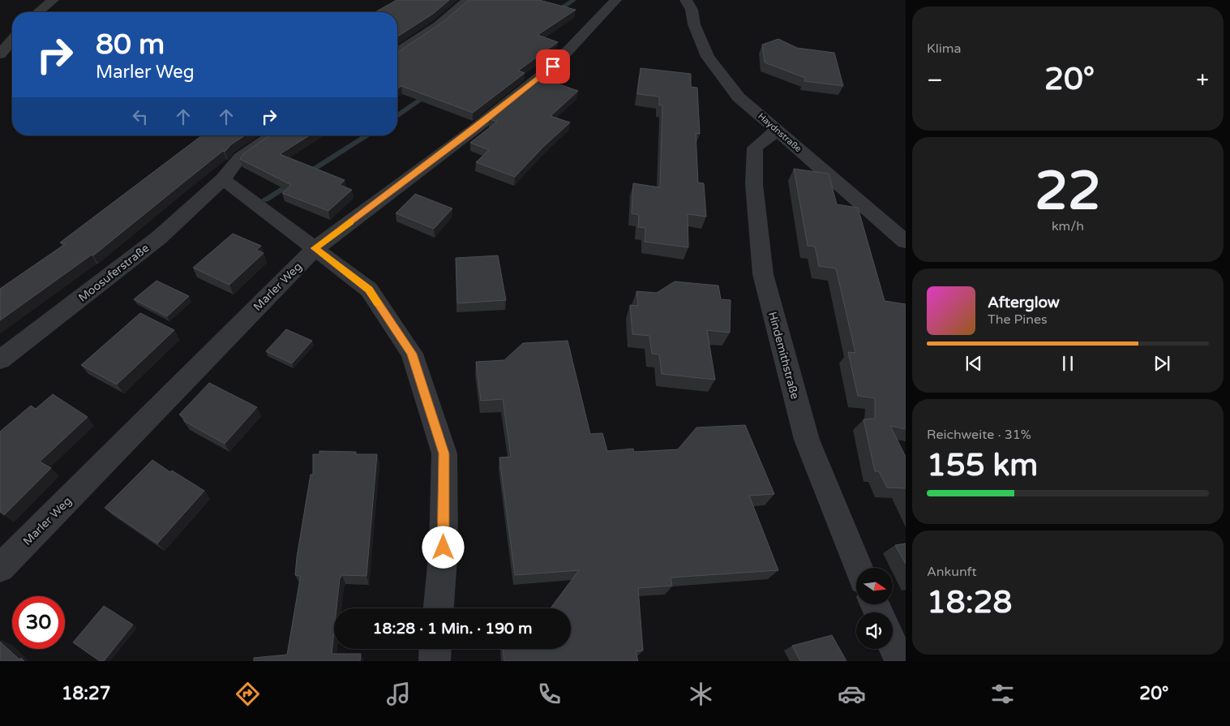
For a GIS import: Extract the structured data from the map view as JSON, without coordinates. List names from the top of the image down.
{
  "streets": {
    "street": [
      "Haydnstraße",
      "Moosuferstraße",
      "Marler Weg",
      "Hindemithstraße"
    ]
  },
  "crossings": [
    ["Haydnstraße", "Hindemithstraße"]
  ],
  "north": "right",
  "page": {
    "tile": [
      "Klima",
      ["22", "km/h"],
      ["Reichweite · 31%", "155 km"],
      ["Ankunft", "18:28"]
    ],
    "turn": ["80 m", "Marler Weg"],
    "heat": ["−", "20°", "+"],
    "song": ["Afterglow", "The Pines"],
    "limit": "30",
    "trip": "18:28 · 1 Min. · 190 m",
    "tabs": ["18:27", "20°"]
  }
}
